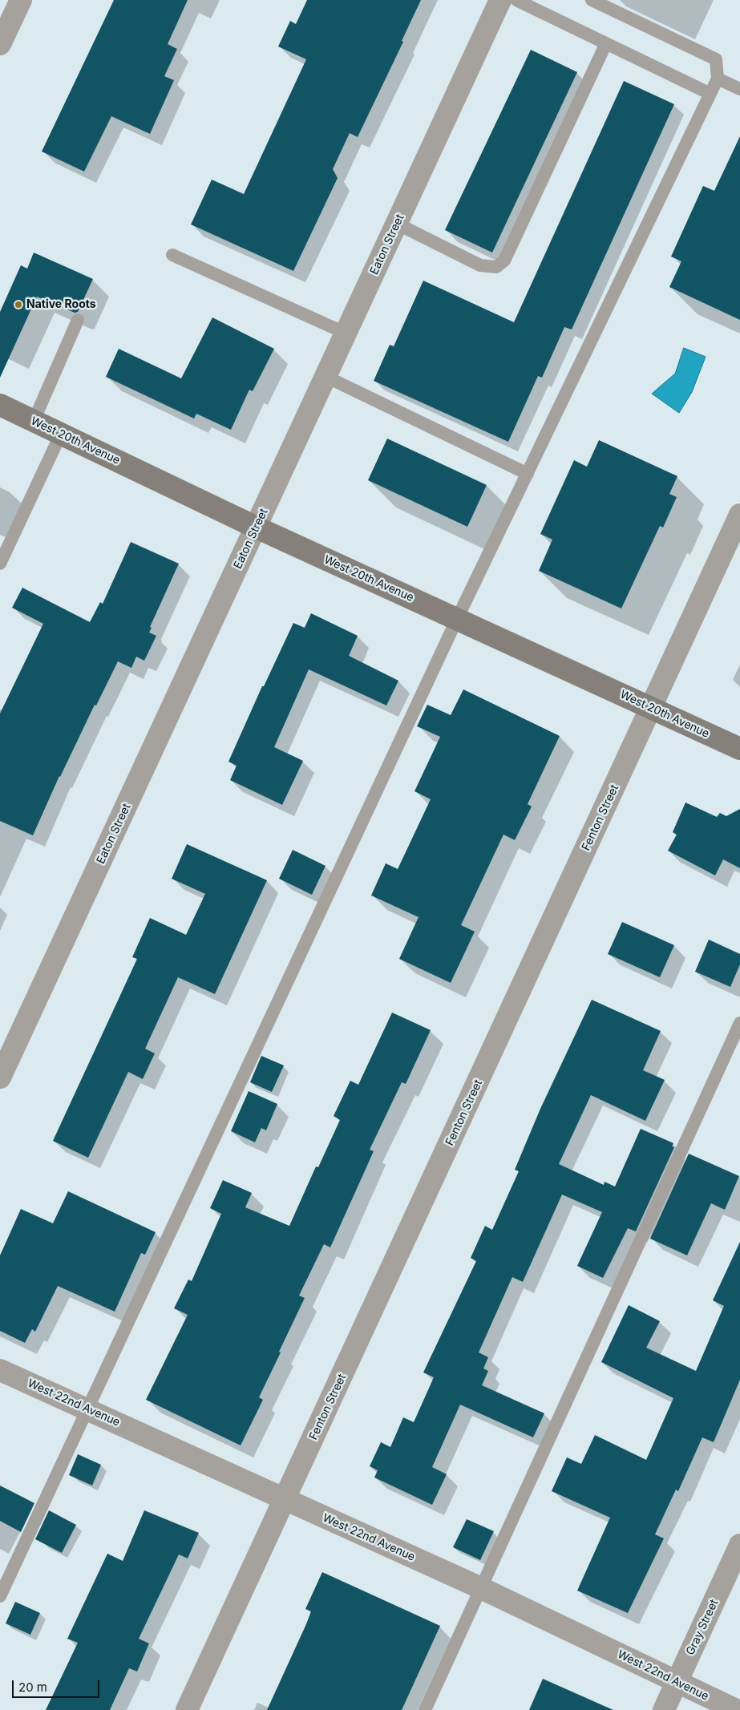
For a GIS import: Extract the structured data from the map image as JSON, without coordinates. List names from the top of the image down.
{
  "streets": {
    "street": [
      "Eaton Street",
      "West 20th Avenue",
      "Fenton Street",
      "West 22nd Avenue",
      "Gray Street"
    ]
  },
  "crossings": [
    ["Eaton Street", "West 20th Avenue"],
    ["West 20th Avenue", "Fenton Street"],
    ["Fenton Street", "West 22nd Avenue"],
    ["West 22nd Avenue", "Gray Street"]
  ],
  "places": ["Native Roots"],
  "scale_bar": "20 m"
}
